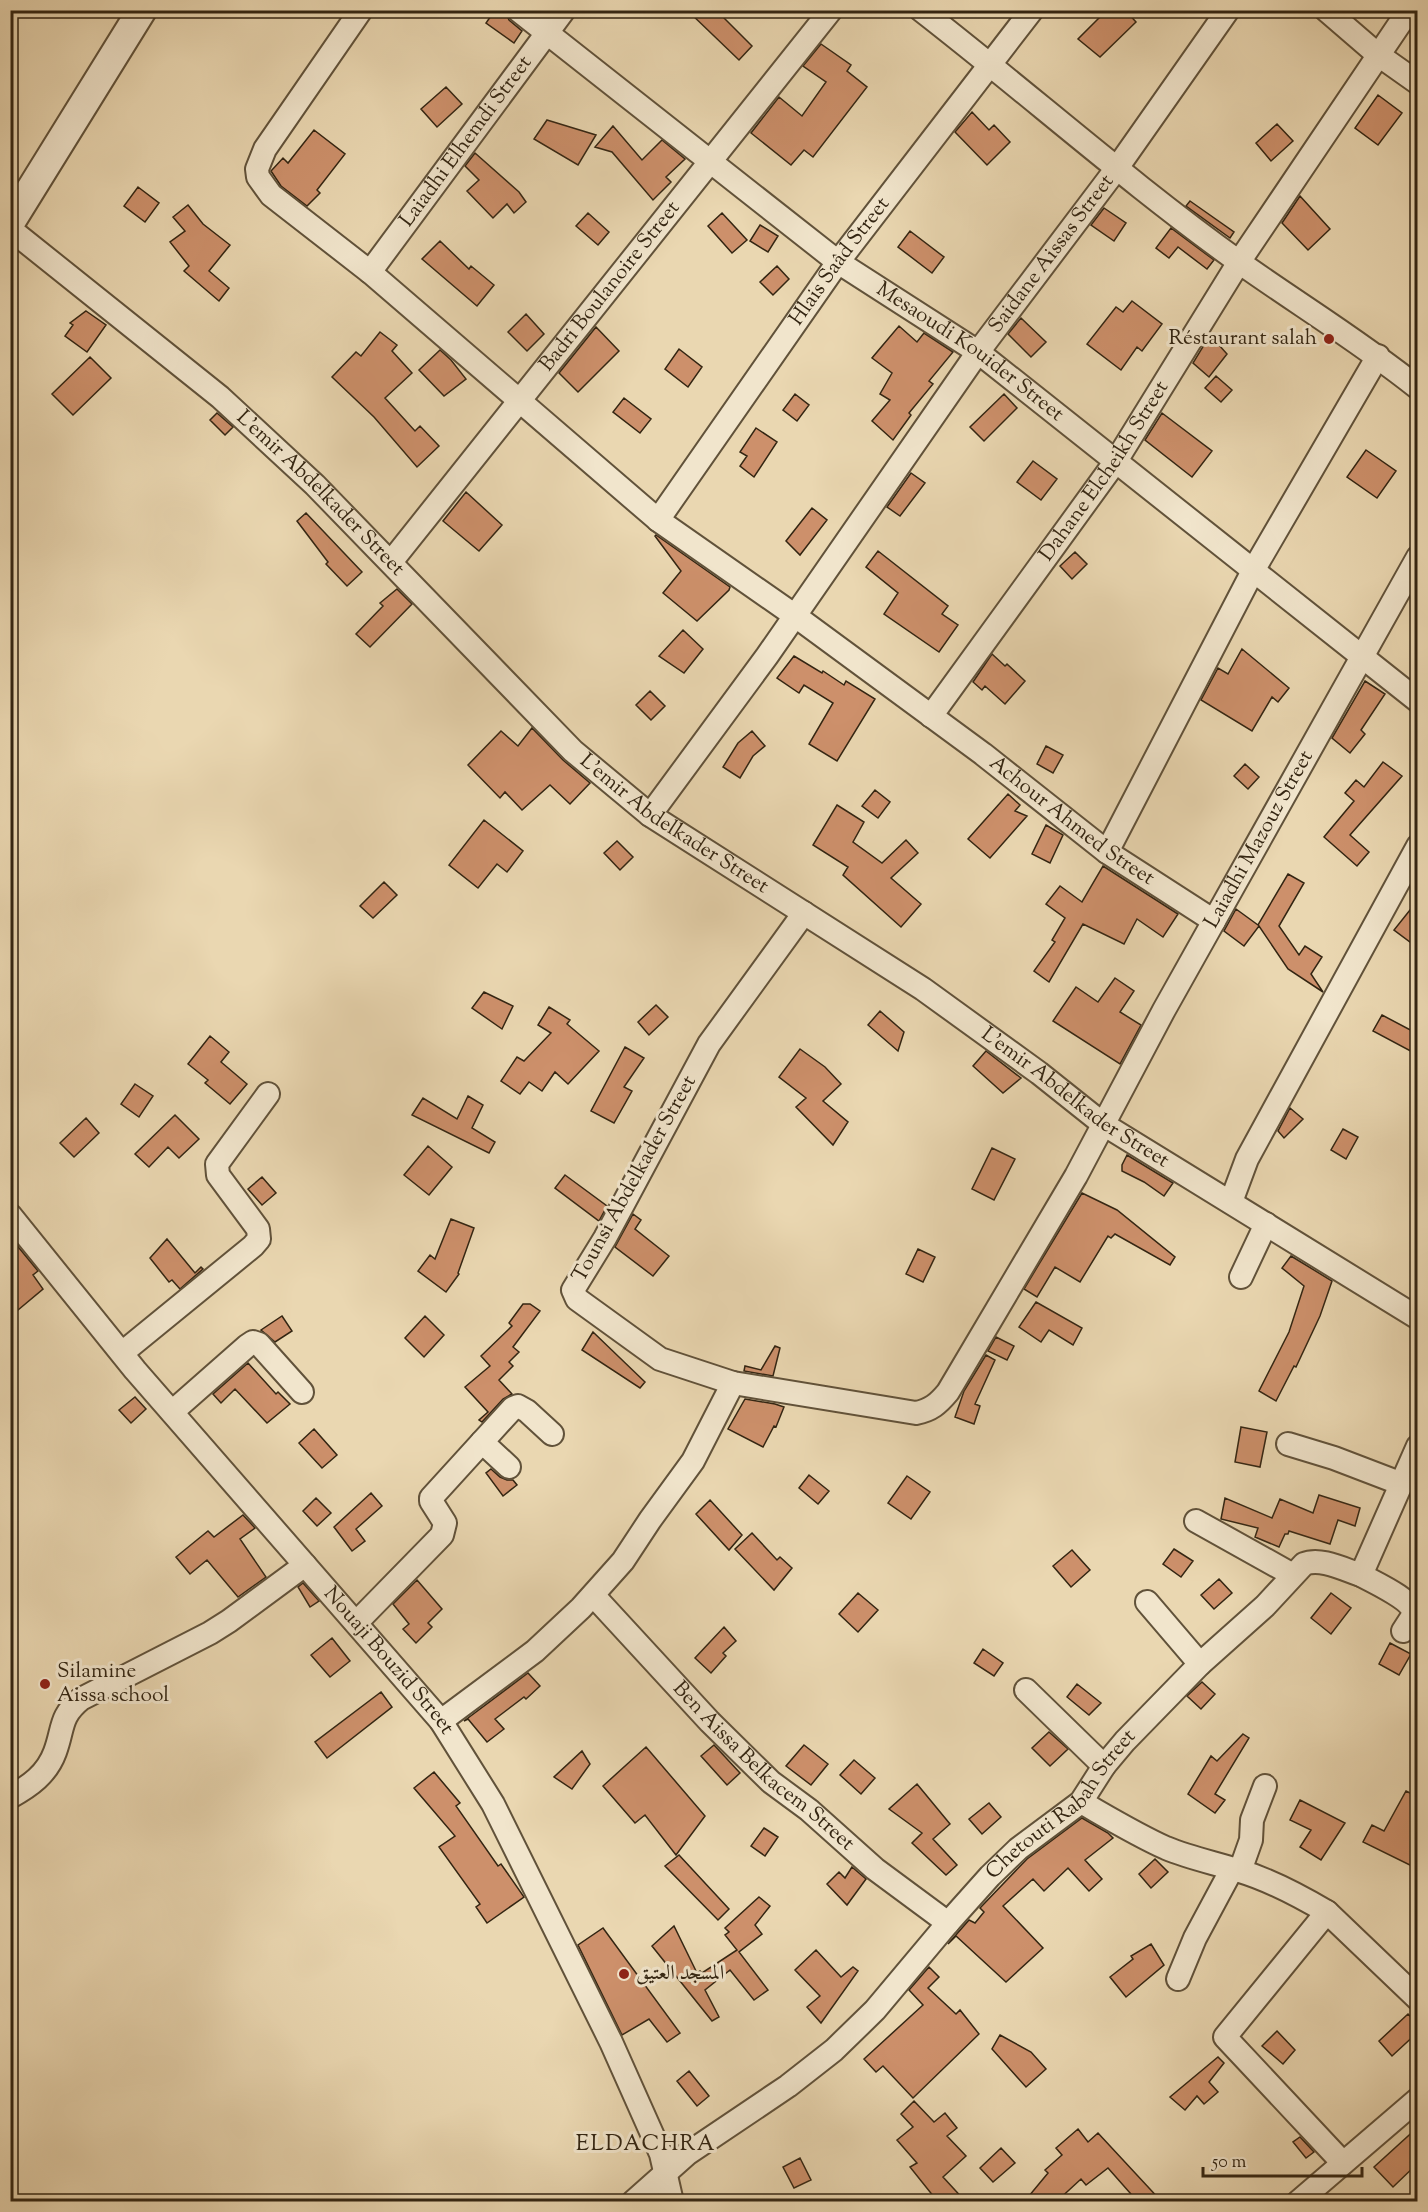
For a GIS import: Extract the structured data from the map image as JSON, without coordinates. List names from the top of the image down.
{
  "streets": {
    "street": [
      "Laiadhi Elhemdi Street",
      "Saidane Aissas Street",
      "Hlais Saâd Street",
      "Badri Boulanoire Street",
      "Mesaoudi Kouider Street",
      "Dahane Elcheikh Street",
      "L'emir Abdelkader Street",
      "Achour Ahmed Street",
      "Laiadhi Mazouz Street",
      "Tounsi Abdelkader Street",
      "Nouaji Bouzid Street",
      "Ben Aissa Belkacem Street",
      "Chetouti Rabah Street"
    ]
  },
  "crossings": [
    ["Laiadhi Elhemdi Street", "Mesaoudi Kouider Street"],
    ["Laiadhi Elhemdi Street", "Achour Ahmed Street"],
    ["Saidane Aissas Street", "Mesaoudi Kouider Street"],
    ["Saidane Aissas Street", "L'emir Abdelkader Street"],
    ["Saidane Aissas Street", "Achour Ahmed Street"],
    ["Hlais Saâd Street", "Mesaoudi Kouider Street"],
    ["Hlais Saâd Street", "Achour Ahmed Street"],
    ["Badri Boulanoire Street", "Mesaoudi Kouider Street"],
    ["Badri Boulanoire Street", "L'emir Abdelkader Street"],
    ["Badri Boulanoire Street", "Achour Ahmed Street"],
    ["Mesaoudi Kouider Street", "Dahane Elcheikh Street"],
    ["Mesaoudi Kouider Street", "Laiadhi Mazouz Street"],
    ["Dahane Elcheikh Street", "Achour Ahmed Street"],
    ["L'emir Abdelkader Street", "Laiadhi Mazouz Street"],
    ["L'emir Abdelkader Street", "Tounsi Abdelkader Street"],
    ["Achour Ahmed Street", "Laiadhi Mazouz Street"],
    ["Laiadhi Mazouz Street", "Tounsi Abdelkader Street"],
    ["Nouaji Bouzid Street", "Chetouti Rabah Street"],
    ["Ben Aissa Belkacem Street", "Chetouti Rabah Street"]
  ],
  "districts": ["ELDACHRA"],
  "places": ["Réstaurant salah", "Silamine Aissa school", "المسجد العتيق"],
  "scale_bar": "50 m"
}
